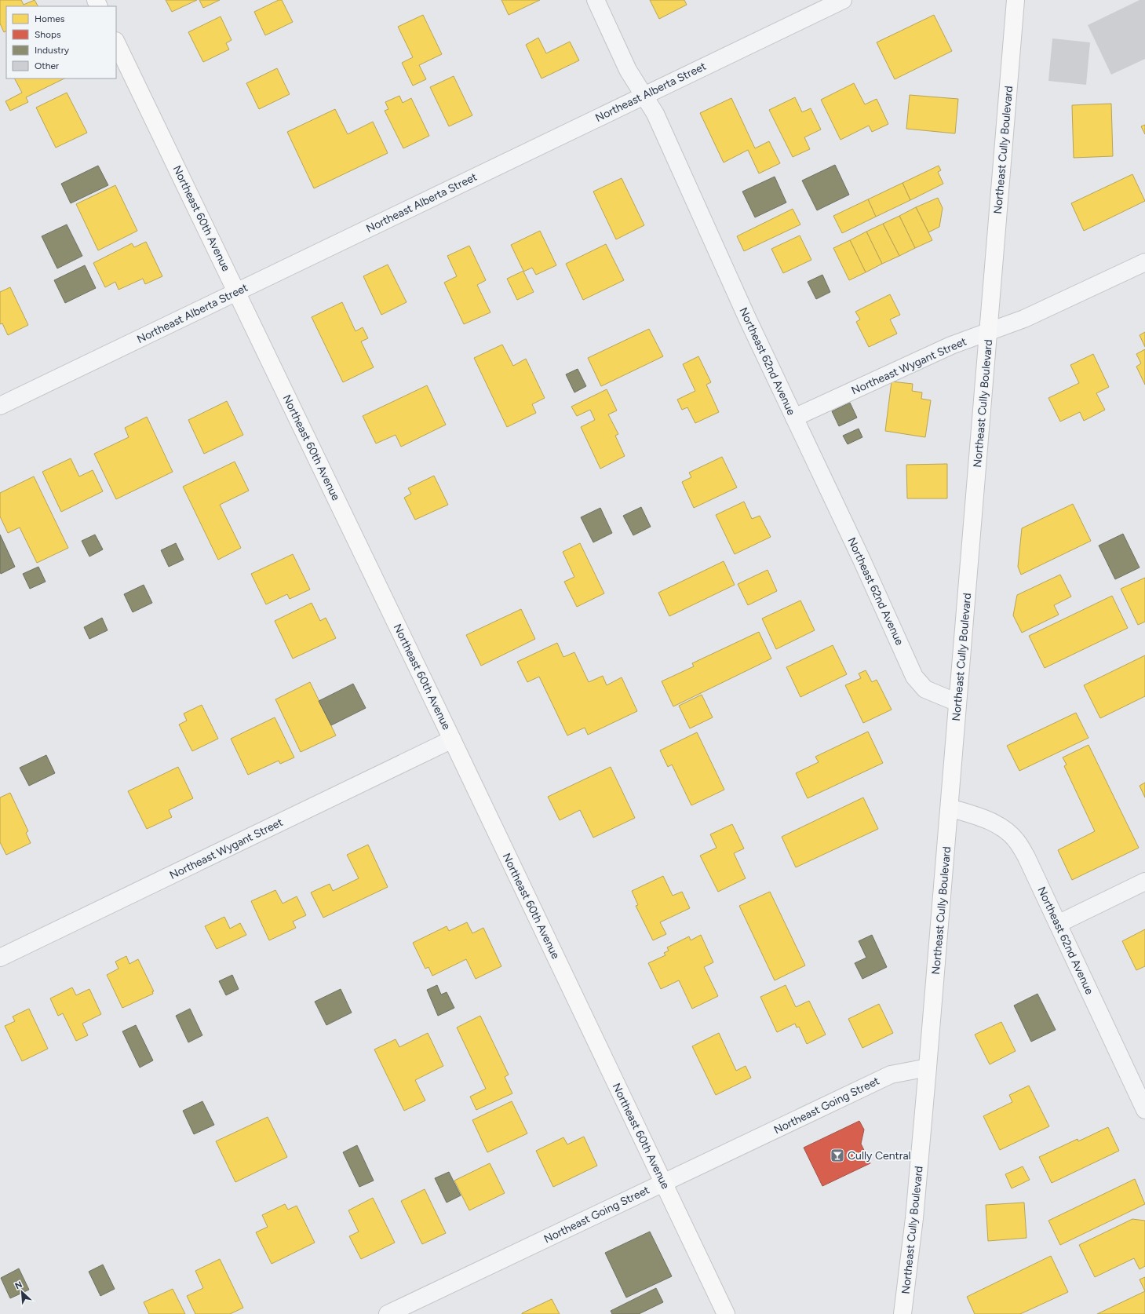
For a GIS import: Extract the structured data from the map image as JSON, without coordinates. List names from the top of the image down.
{
  "streets": {
    "street": [
      "Northeast Alberta Street",
      "Northeast Cully Boulevard",
      "Northeast 60th Avenue",
      "Northeast 62nd Avenue",
      "Northeast Wygant Street",
      "Northeast Going Street"
    ]
  },
  "crossings": [
    ["Northeast Alberta Street", "Northeast 60th Avenue"],
    ["Northeast Alberta Street", "Northeast 62nd Avenue"],
    ["Northeast Cully Boulevard", "Northeast 62nd Avenue"],
    ["Northeast Cully Boulevard", "Northeast Wygant Street"],
    ["Northeast Cully Boulevard", "Northeast Going Street"],
    ["Northeast 60th Avenue", "Northeast Wygant Street"],
    ["Northeast 60th Avenue", "Northeast Going Street"],
    ["Northeast 62nd Avenue", "Northeast Wygant Street"]
  ],
  "places": {
    "bar": ["Cully Central"]
  },
  "legend": [
    "Homes",
    "Shops",
    "Industry",
    "Other"
  ],
  "north": "top left"
}
